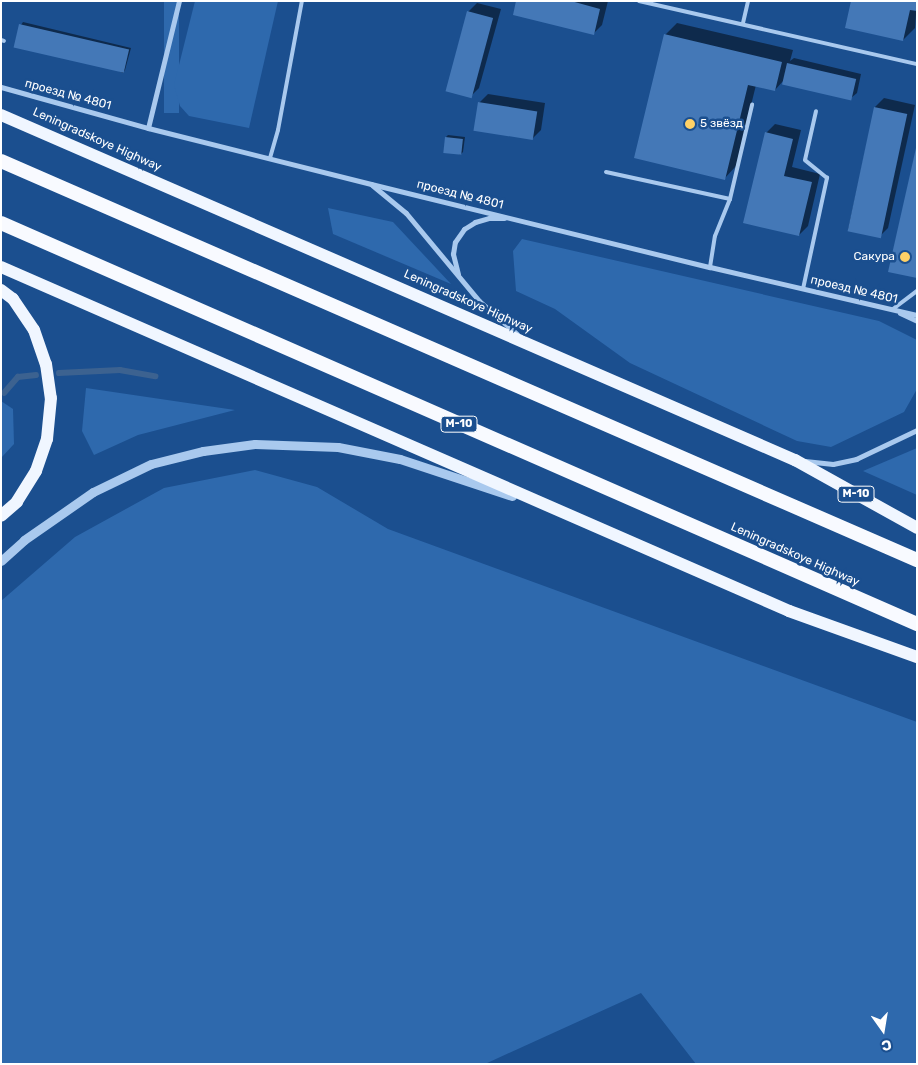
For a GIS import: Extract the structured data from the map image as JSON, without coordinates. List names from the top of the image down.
{
  "streets": {
    "highway": ["Leningradskoye Highway", "М-10"],
    "street": ["проезд № 4801"]
  },
  "places": ["5 звёзд", "Сакура"],
  "north": "bottom"
}
